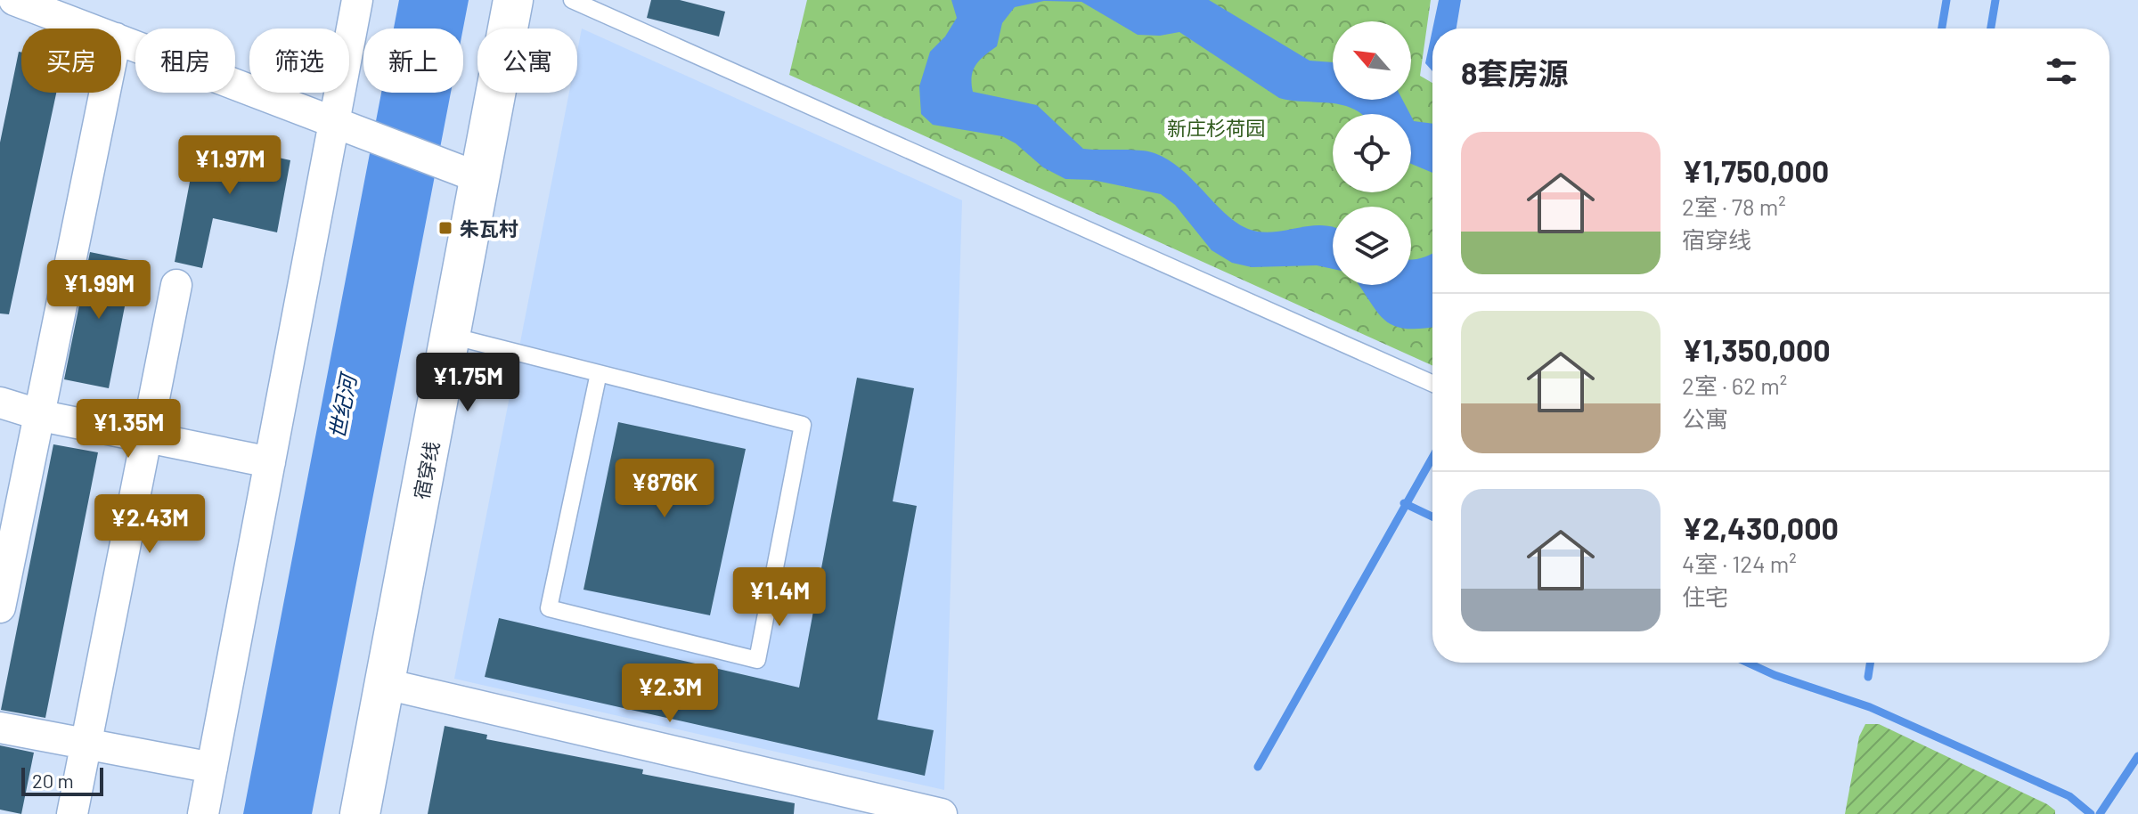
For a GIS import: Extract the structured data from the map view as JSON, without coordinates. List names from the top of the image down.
{
  "streets": {
    "main road": ["宿穿线"]
  },
  "water": ["世纪河"],
  "parks": ["新庄杉荷园"],
  "places": {
    "transit": ["朱瓦村"]
  },
  "scale_bar": "20 m",
  "north": "top left",
  "page": {
    "chip": [
      "买房",
      "租房",
      "筛选",
      "新上",
      "公寓"
    ],
    "heading": "8套房源",
    "list": [
      {
        "name": "¥1,750,000",
        "note": "2室 · 78 m² · 宿穿线"
      },
      {
        "name": "¥1,350,000",
        "note": "2室 · 62 m² · 公寓"
      },
      {
        "name": "¥2,430,000",
        "note": "4室 · 124 m² · 住宅"
      }
    ],
    "price": [
      "¥1.97M",
      "¥1.99M",
      "¥1.75M",
      "¥1.35M",
      "¥876K",
      "¥2.43M",
      "¥1.4M",
      "¥2.3M"
    ],
    "scale": "20 m"
  }
}
